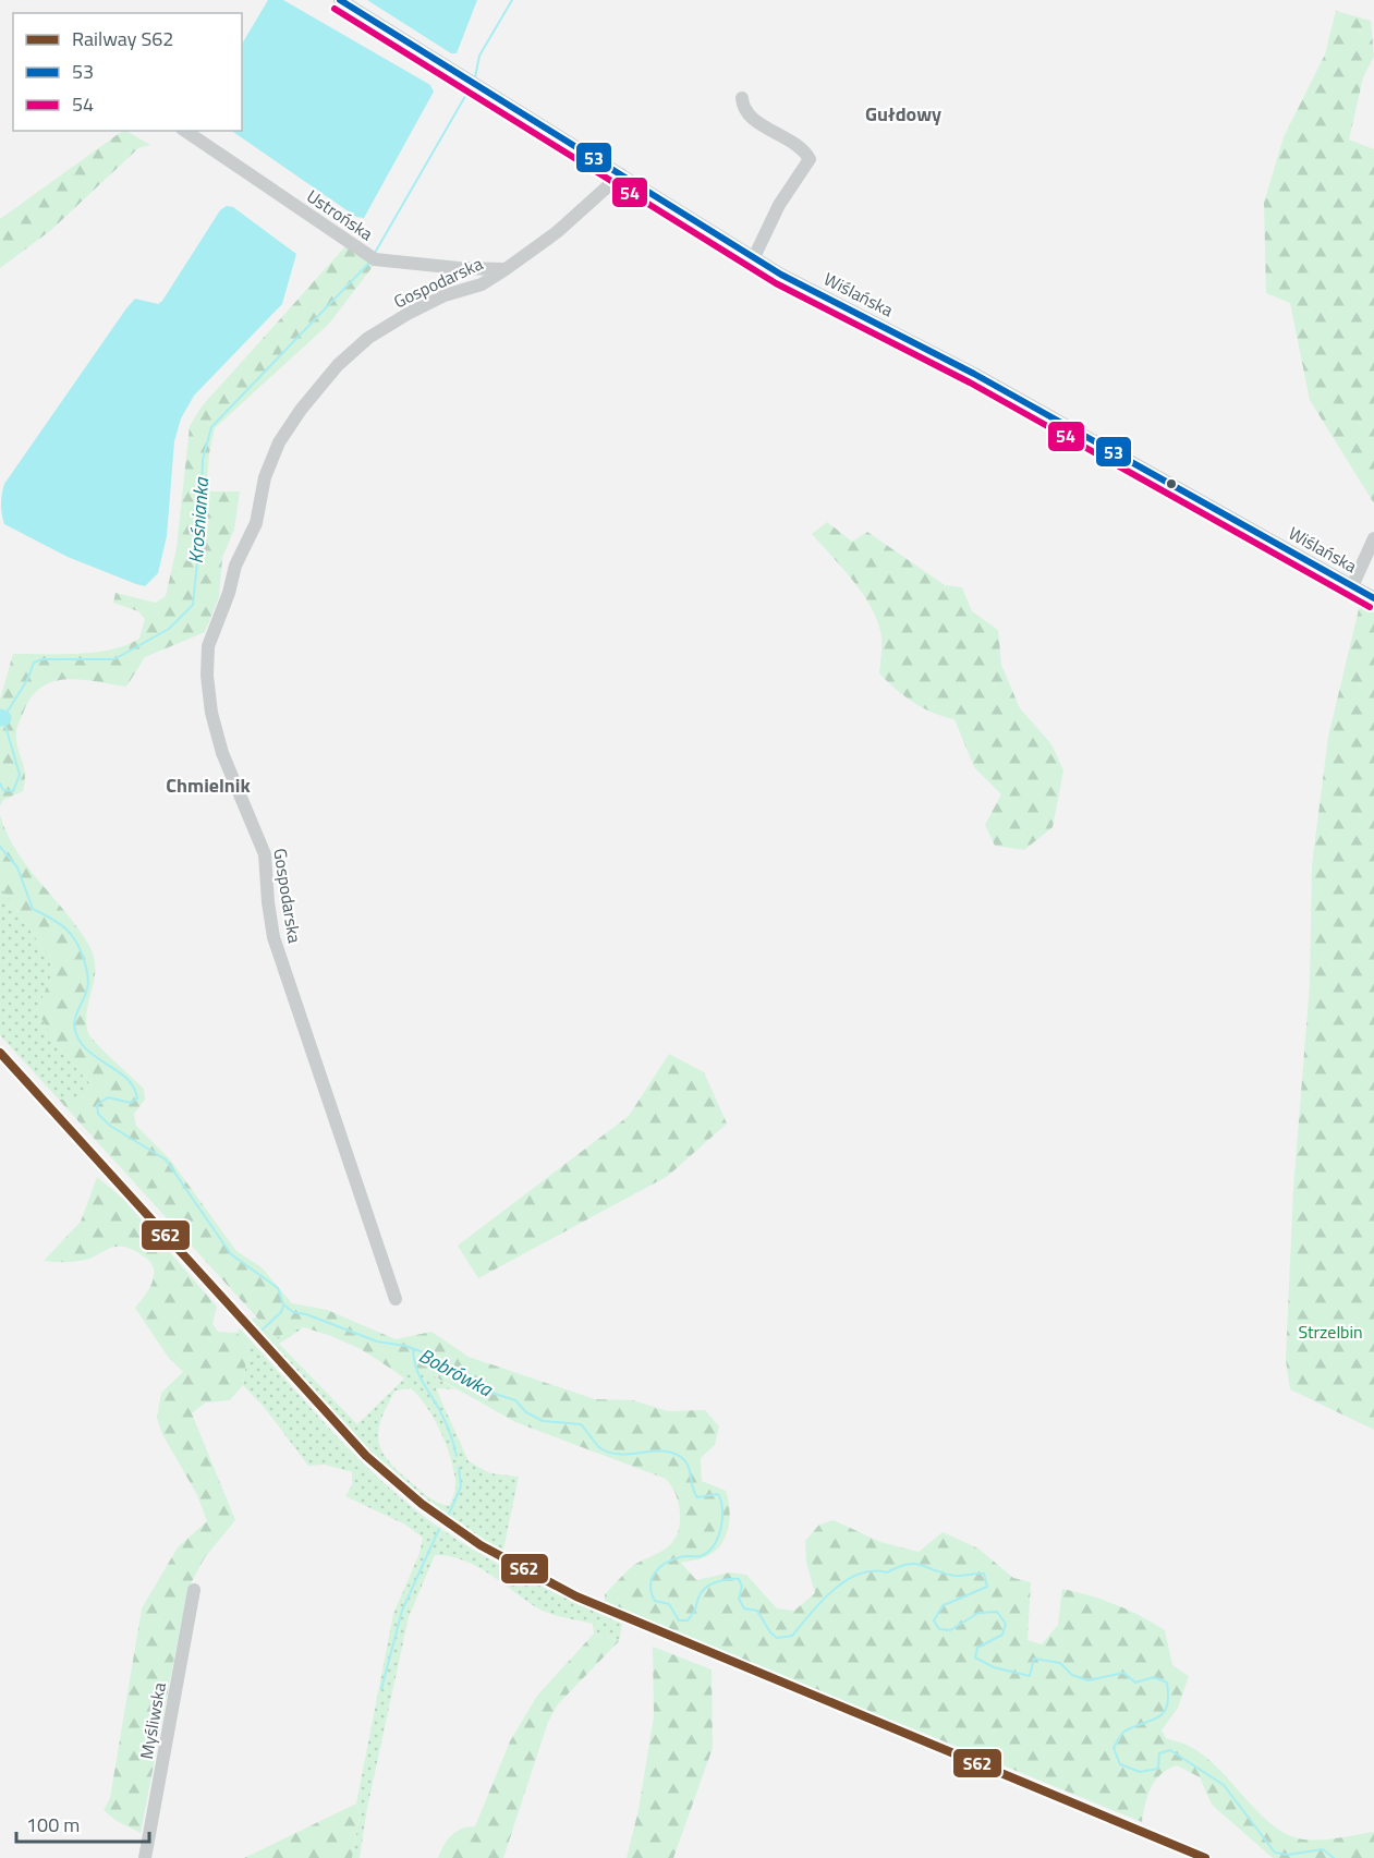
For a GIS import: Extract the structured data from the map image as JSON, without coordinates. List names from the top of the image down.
{
  "streets": {
    "street": [
      "Ustrońska",
      "Gospodarska",
      "Wiślańska",
      "Myśliwska"
    ]
  },
  "crossings": [
    ["Ustrońska", "Gospodarska"]
  ],
  "districts": ["Gułdowy", "Chmielnik"],
  "water": ["Krośnianka", "Bobrówka"],
  "parks": ["Strzelbin"],
  "lines": ["transit line 53", "transit line 54", "rail line S62"],
  "legend": ["Railway S62", "53", "54"],
  "scale_bar": "100 m"
}
